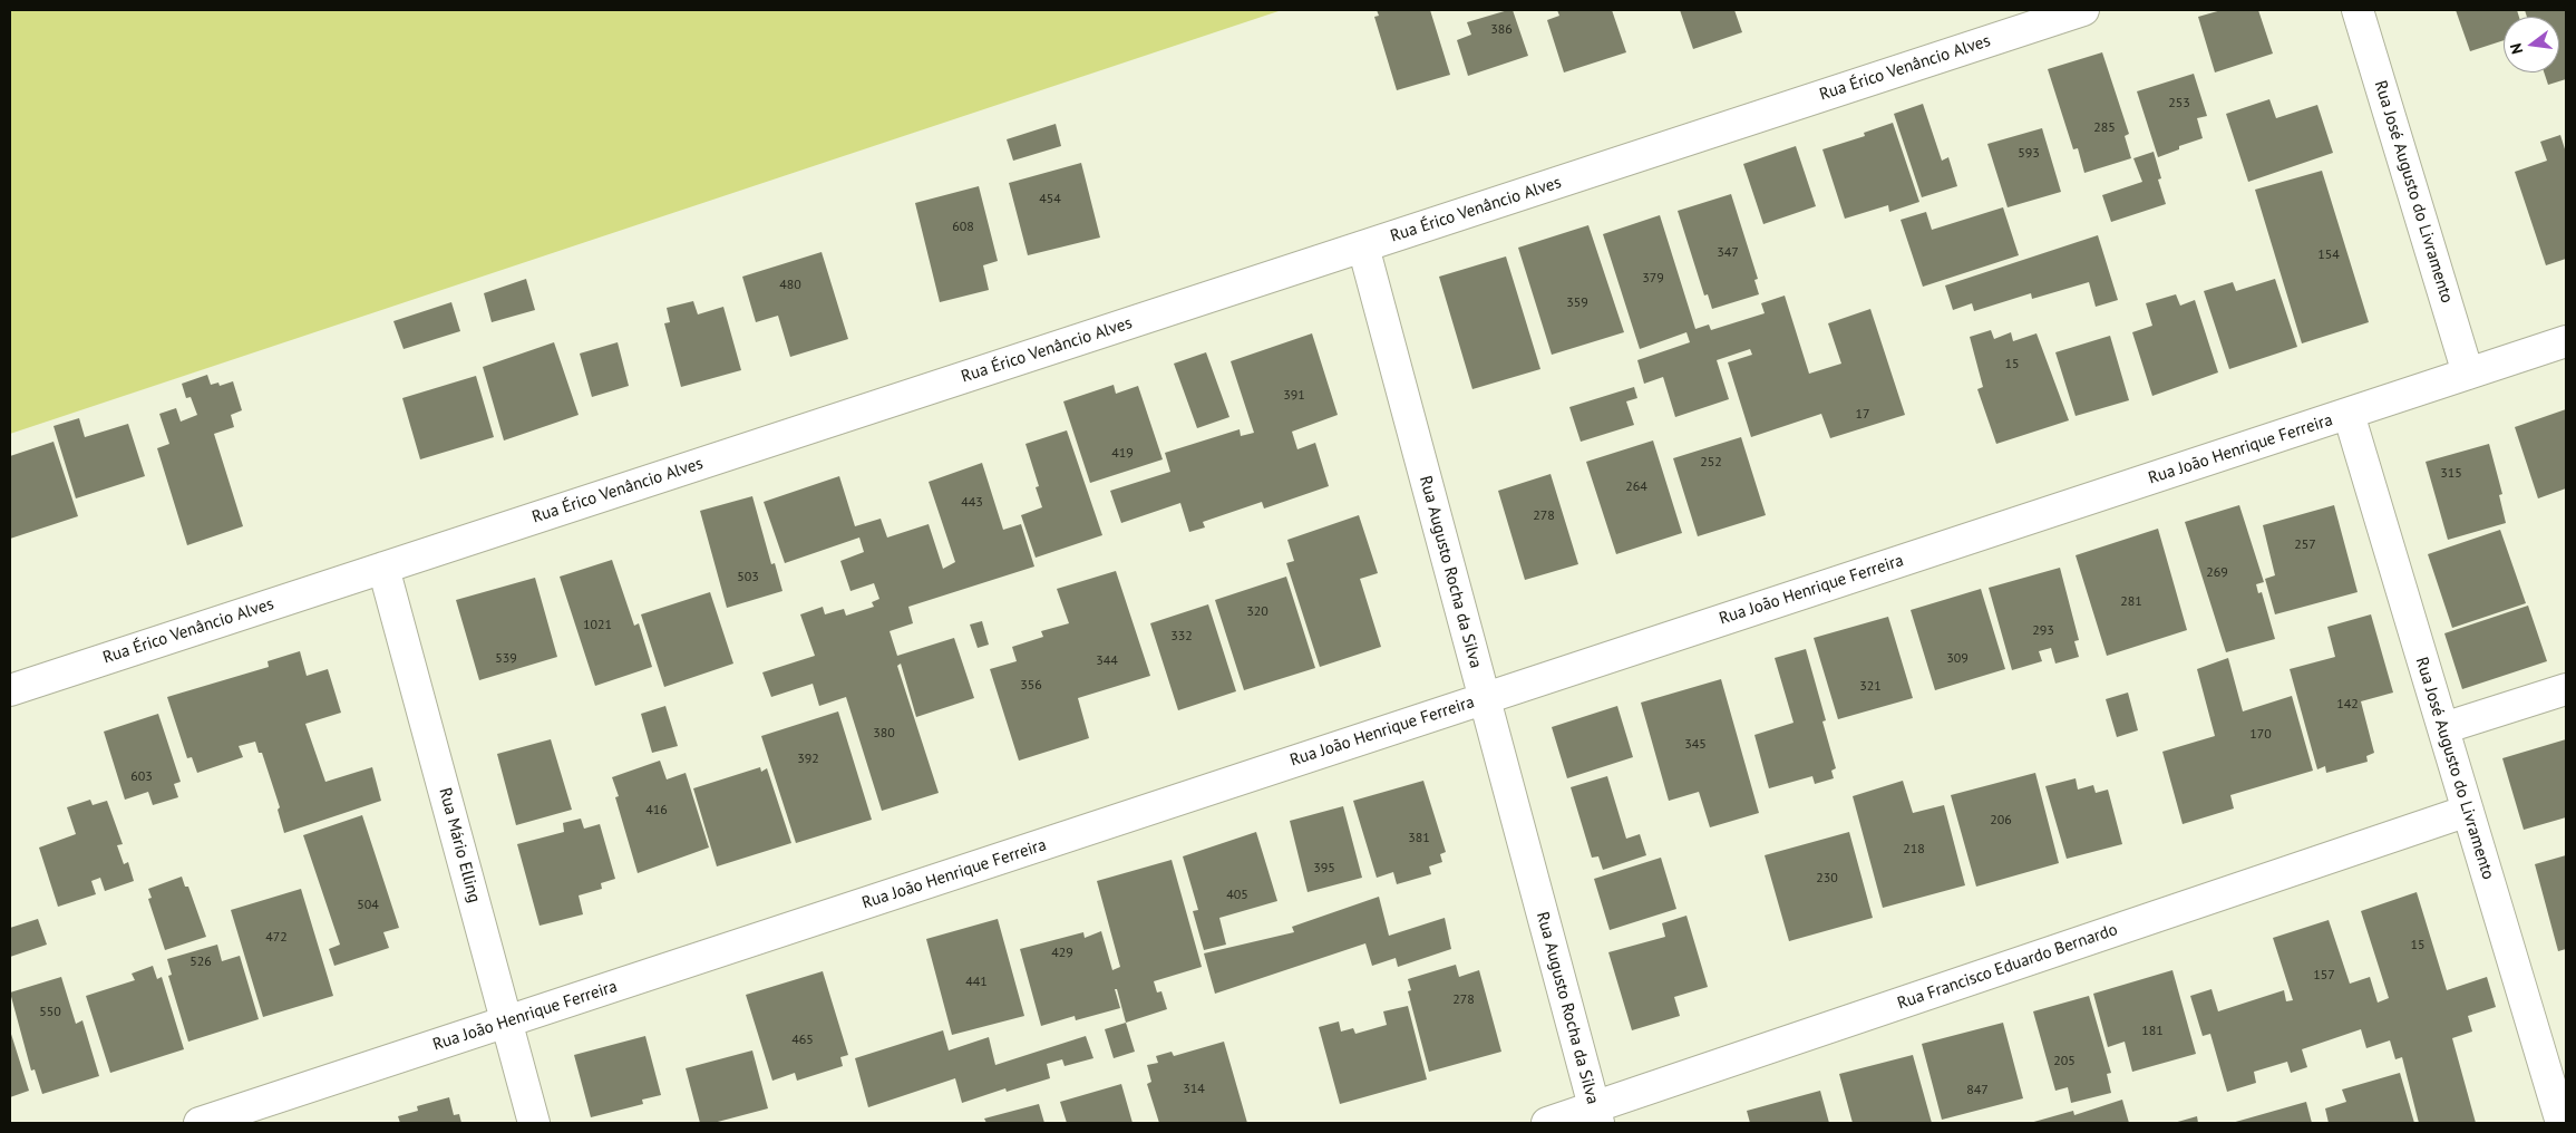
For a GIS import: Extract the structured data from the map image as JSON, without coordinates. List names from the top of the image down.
{
  "streets": {
    "street": [
      "Rua Érico Venâncio Alves",
      "Rua José Augusto do Livramento",
      "Rua João Henrique Ferreira",
      "Rua Augusto Rocha da Silva",
      "Rua Mário Elling",
      "Rua Francisco Eduardo Bernardo"
    ]
  },
  "crossings": [
    ["Rua Érico Venâncio Alves", "Rua Augusto Rocha da Silva"],
    ["Rua Érico Venâncio Alves", "Rua Mário Elling"],
    ["Rua José Augusto do Livramento", "Rua João Henrique Ferreira"],
    ["Rua José Augusto do Livramento", "Rua Francisco Eduardo Bernardo"],
    ["Rua João Henrique Ferreira", "Rua Augusto Rocha da Silva"],
    ["Rua João Henrique Ferreira", "Rua Mário Elling"],
    ["Rua Augusto Rocha da Silva", "Rua Francisco Eduardo Bernardo"]
  ],
  "house_numbers": [
    "386",
    "253",
    "285",
    "593",
    "454",
    "608",
    "347",
    "154",
    "379",
    "480",
    "359",
    "15",
    "391",
    "17",
    "419",
    "252",
    "315",
    "264",
    "443",
    "278",
    "257",
    "269",
    "503",
    "281",
    "320",
    "1021",
    "293",
    "332",
    "539",
    "309",
    "344",
    "356",
    "321",
    "142",
    "380",
    "170",
    "345",
    "392",
    "603",
    "416",
    "206",
    "381",
    "218",
    "395",
    "230",
    "405",
    "504",
    "472",
    "15",
    "429",
    "526",
    "157",
    "441",
    "278",
    "550",
    "181",
    "465",
    "205",
    "314",
    "847"
  ],
  "north": "left"
}
